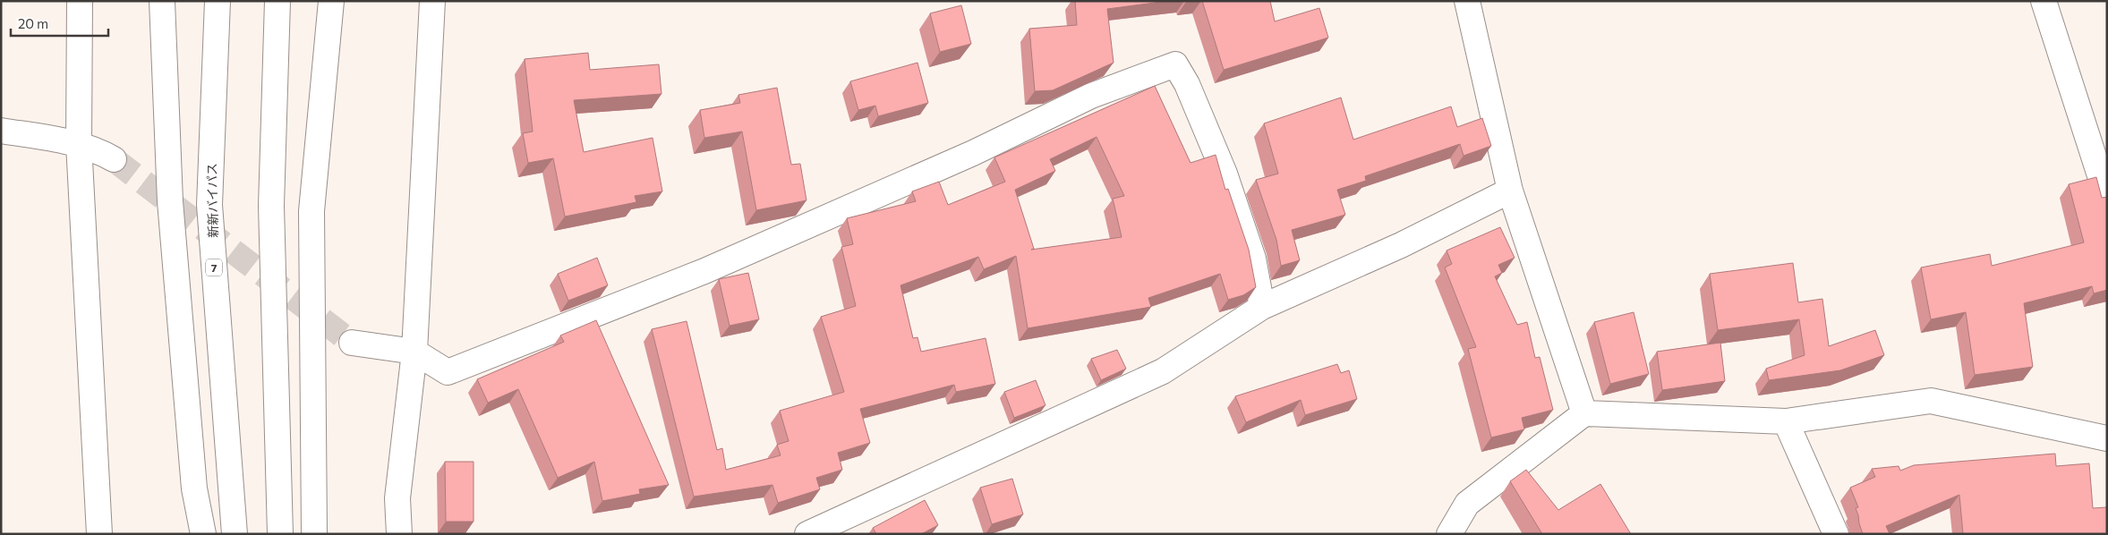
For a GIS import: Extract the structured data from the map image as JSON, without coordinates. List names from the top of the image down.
{
  "streets": {
    "main road": ["新新バイパス", "7"]
  },
  "scale_bar": "20 m"
}
